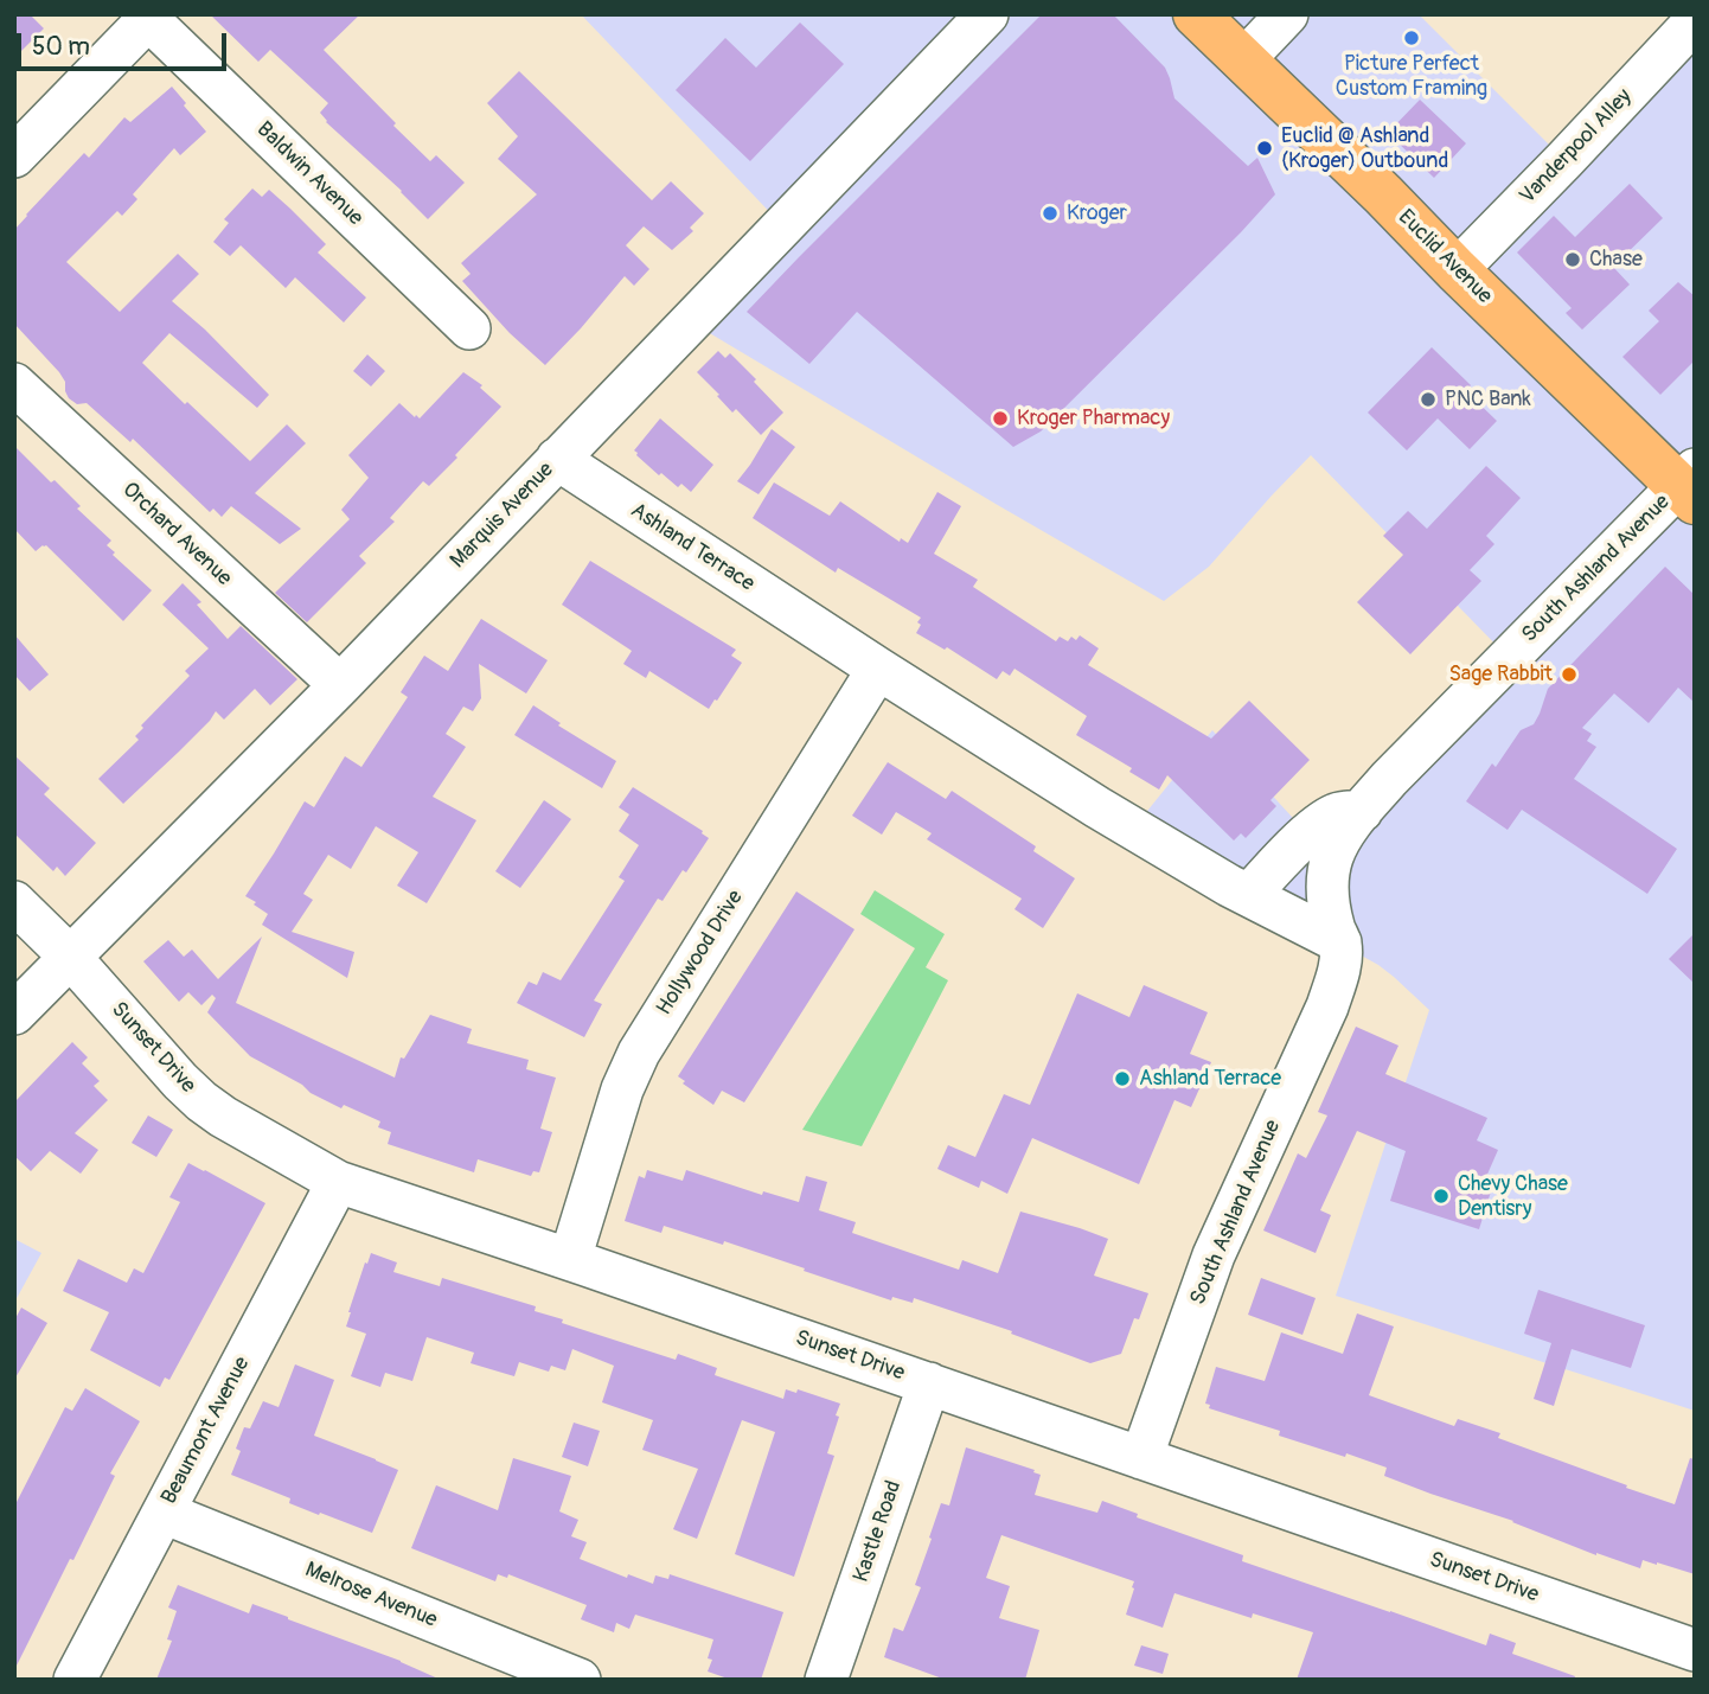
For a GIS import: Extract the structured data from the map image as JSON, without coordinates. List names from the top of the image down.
{
  "streets": {
    "main road": ["Euclid Avenue"],
    "street": [
      "Vanderpool Alley",
      "Baldwin Avenue",
      "Marquis Avenue",
      "Orchard Avenue",
      "Ashland Terrace",
      "South Ashland Avenue",
      "Hollywood Drive",
      "Sunset Drive",
      "Beaumont Avenue",
      "Kastle Road",
      "Melrose Avenue"
    ]
  },
  "crossings": [
    ["Vanderpool Alley", "Euclid Avenue"],
    ["Euclid Avenue", "South Ashland Avenue"],
    ["Marquis Avenue", "Orchard Avenue"],
    ["Marquis Avenue", "Ashland Terrace"],
    ["Marquis Avenue", "Sunset Drive"],
    ["Ashland Terrace", "South Ashland Avenue"],
    ["Ashland Terrace", "Hollywood Drive"],
    ["South Ashland Avenue", "Sunset Drive"],
    ["Hollywood Drive", "Sunset Drive"],
    ["Sunset Drive", "Beaumont Avenue"],
    ["Sunset Drive", "Kastle Road"],
    ["Beaumont Avenue", "Melrose Avenue"]
  ],
  "places": [
    "Picture Perfect Custom Framing",
    "Euclid @ Ashland (Kroger) Outbound",
    "Kroger",
    "Chase",
    "PNC Bank",
    "Kroger Pharmacy",
    "Sage Rabbit",
    "Ashland Terrace",
    "Chevy Chase Dentisry"
  ],
  "scale_bar": "50 m"
}
